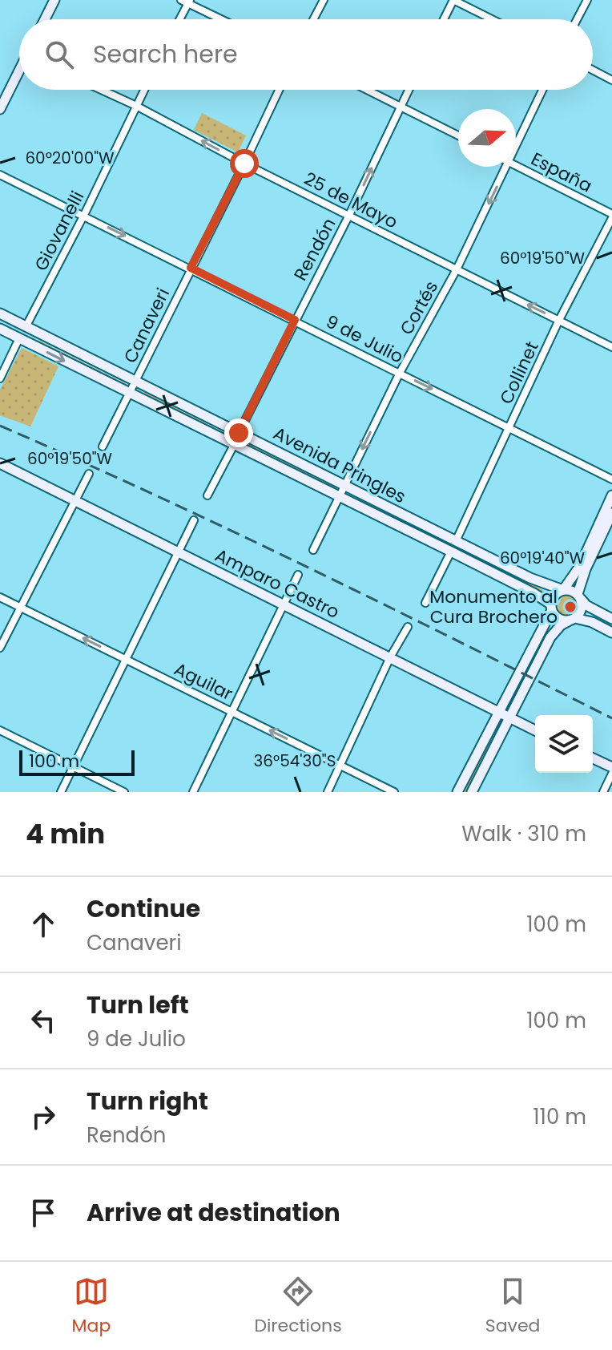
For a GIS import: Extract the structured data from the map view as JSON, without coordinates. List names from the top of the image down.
{
  "streets": {
    "main road": ["Avenida Pringles", "Amparo Castro"],
    "street": [
      "España",
      "25 de Mayo",
      "Giovanelli",
      "Rendón",
      "Cortés",
      "Canaveri",
      "9 de Julio",
      "Collinet",
      "Aguilar"
    ]
  },
  "crossings": [
    ["España", "Collinet"],
    ["25 de Mayo", "Giovanelli"],
    ["25 de Mayo", "Rendón"],
    ["25 de Mayo", "Cortés"],
    ["25 de Mayo", "Canaveri"],
    ["25 de Mayo", "Collinet"],
    ["Giovanelli", "9 de Julio"],
    ["Giovanelli", "Avenida Pringles"],
    ["Rendón", "9 de Julio"],
    ["Rendón", "Avenida Pringles"],
    ["Cortés", "9 de Julio"],
    ["Cortés", "Avenida Pringles"],
    ["Canaveri", "9 de Julio"],
    ["Canaveri", "Avenida Pringles"],
    ["9 de Julio", "Collinet"],
    ["Collinet", "Avenida Pringles"]
  ],
  "one_way": [
    "25 de Mayo",
    "Cortés",
    "9 de Julio",
    "Aguilar"
  ],
  "places": ["Monumento al Cura Brochero"],
  "scale_bar": "100 m",
  "north": "right",
  "page": {
    "search": "Search here",
    "scale": "100 m",
    "heading": ["4 min", "Walk · 310 m"],
    "list": [
      ["Continue", "Canaveri", "100 m"],
      ["Turn left", "9 de Julio", "100 m"],
      ["Turn right", "Rendón", "110 m"],
      "Arrive at destination"
    ],
    "nav": ["Map", "Directions", "Saved"]
  },
  "coordinates": [
    "60°20'00\"W",
    "60°19'50\"W",
    "60°19'40\"W",
    "36°54'30\"S"
  ]
}
